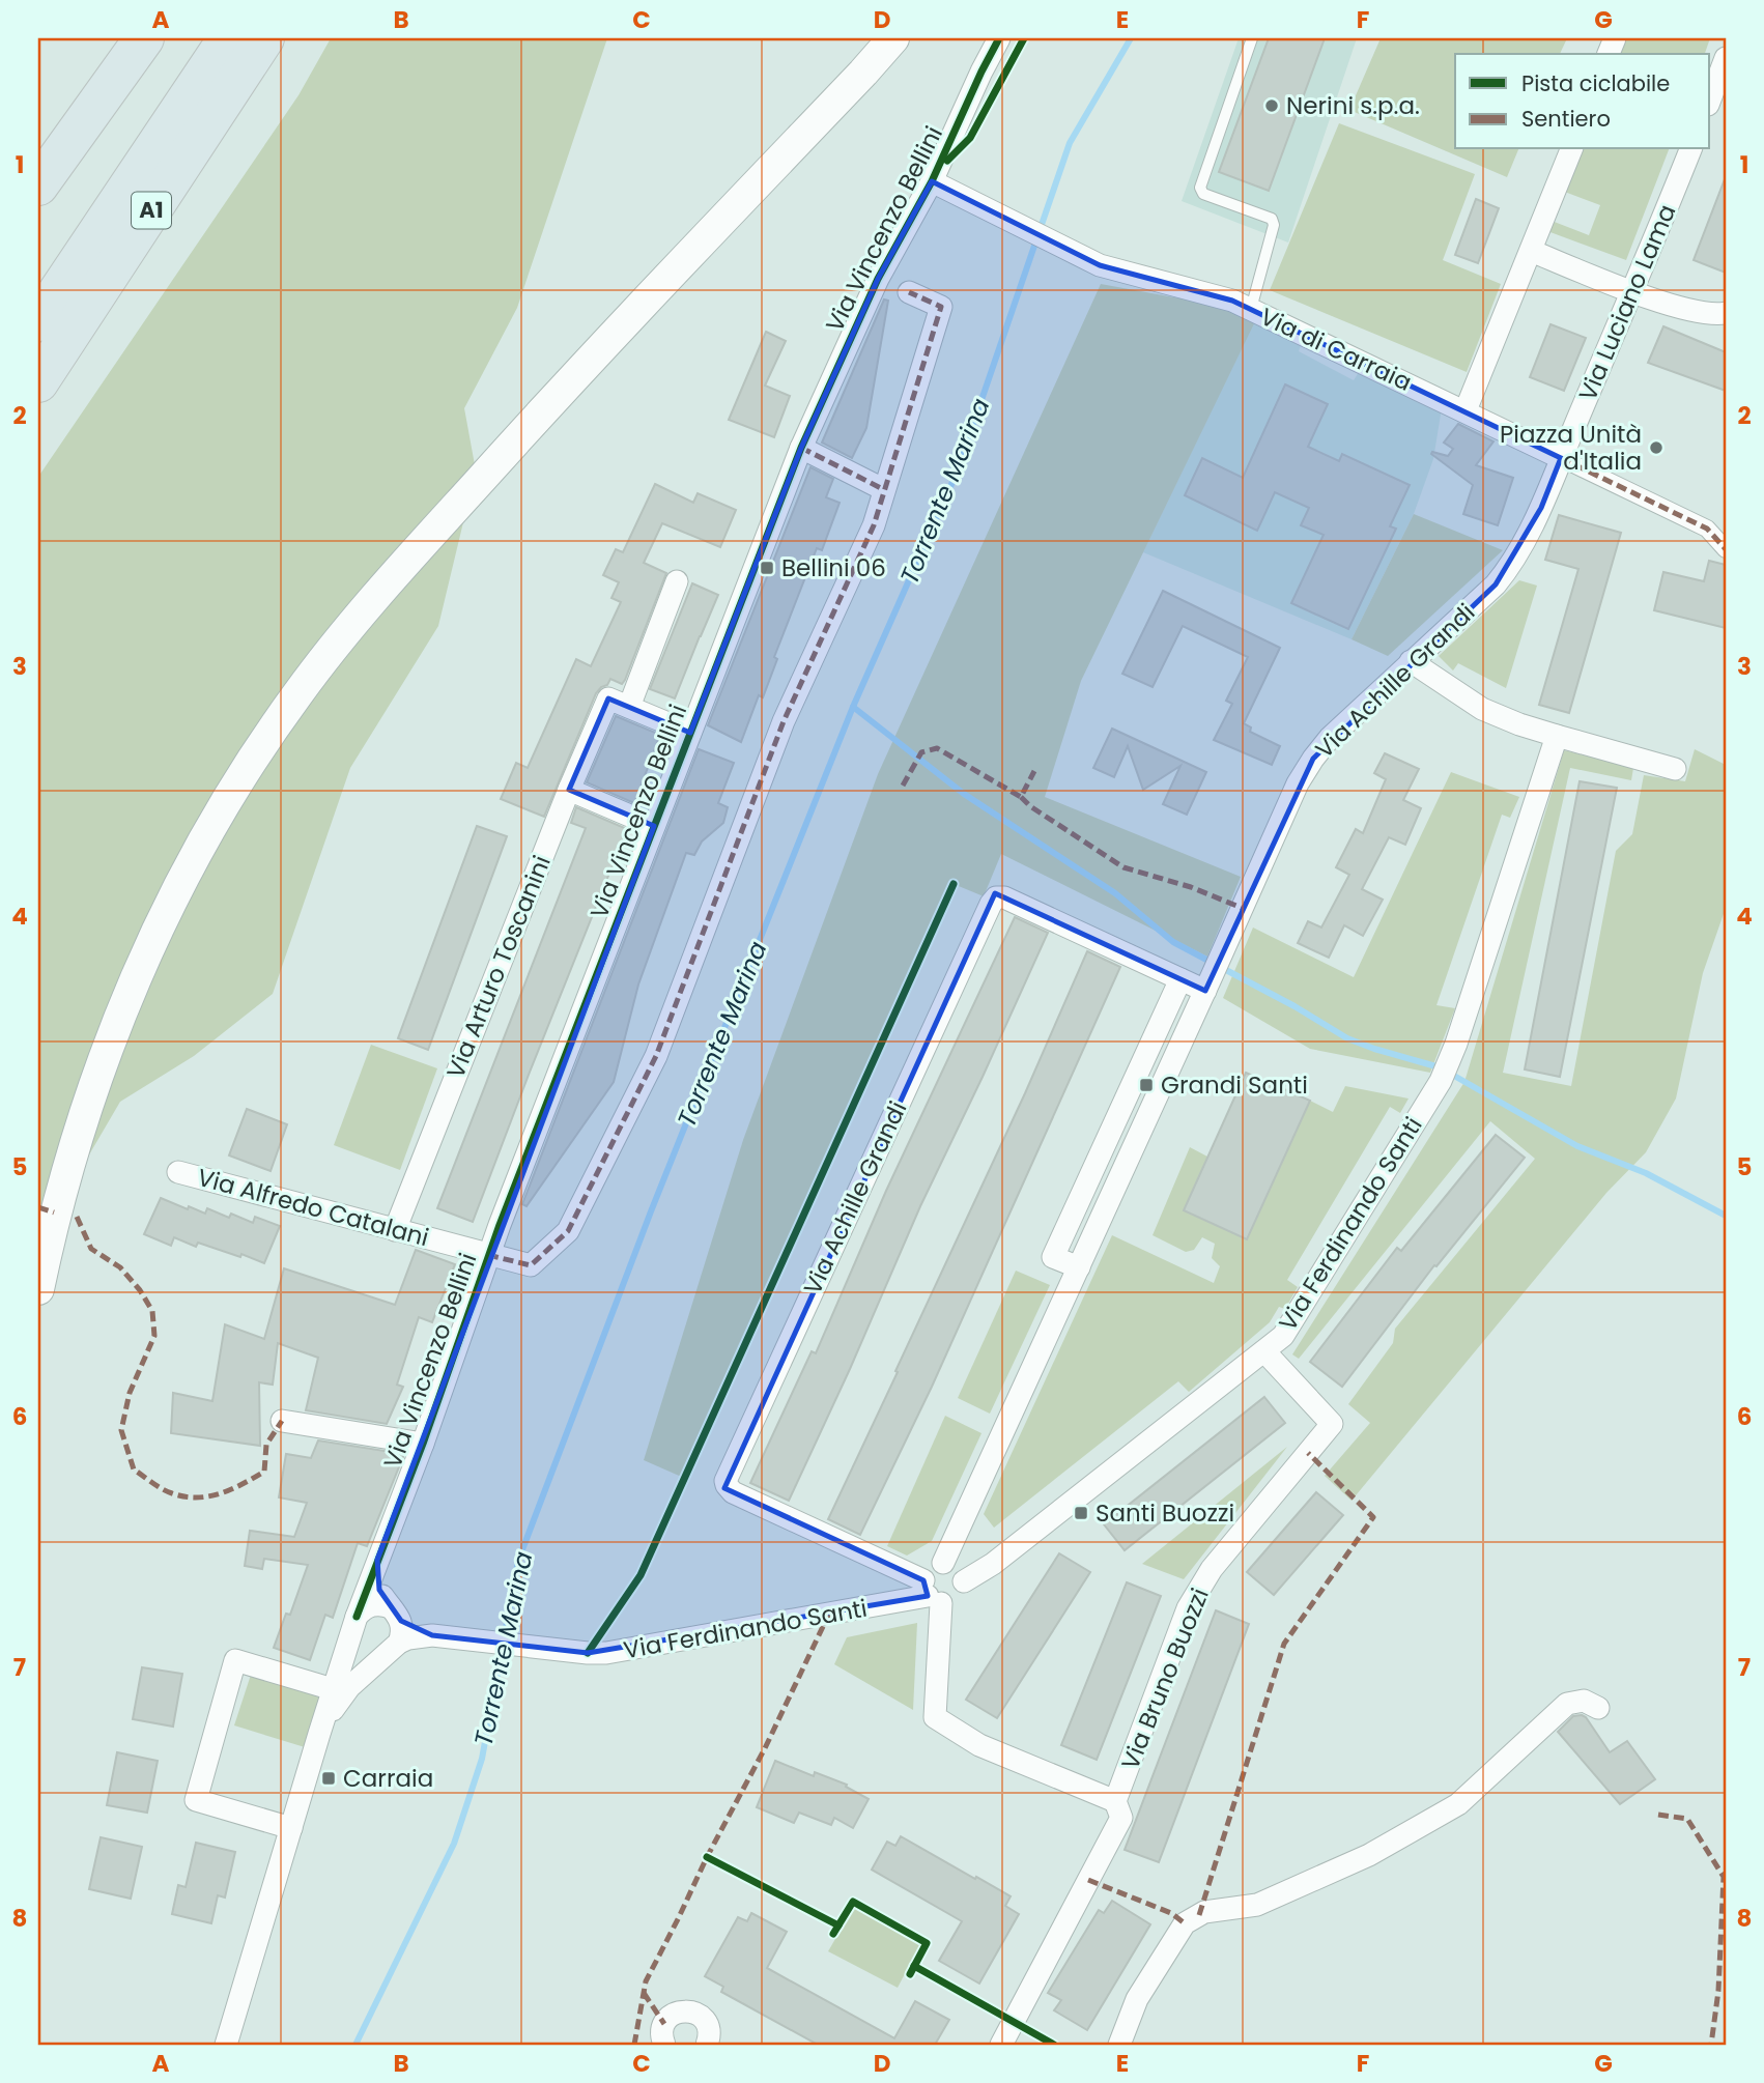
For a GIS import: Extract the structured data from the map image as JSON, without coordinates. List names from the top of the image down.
{
  "streets": {
    "highway": ["A1"],
    "street": [
      "Via Vincenzo Bellini",
      "Via Luciano Lama",
      "Via di Carraia",
      "Via Achille Grandi",
      "Via Arturo Toscanini",
      "Via Alfredo Catalani",
      "Via Ferdinando Santi",
      "Via Bruno Buozzi"
    ]
  },
  "crossings": [
    ["Via Vincenzo Bellini", "Via di Carraia"],
    ["Via Vincenzo Bellini", "Via Alfredo Catalani"],
    ["Via Vincenzo Bellini", "Via Ferdinando Santi"],
    ["Via Luciano Lama", "Via di Carraia"],
    ["Via Luciano Lama", "Via Achille Grandi"],
    ["Via di Carraia", "Via Achille Grandi"],
    ["Via Achille Grandi", "Via Ferdinando Santi"],
    ["Via Arturo Toscanini", "Via Alfredo Catalani"],
    ["Via Ferdinando Santi", "Via Bruno Buozzi"]
  ],
  "water": ["Torrente Marina"],
  "places": {
    "other": ["Nerini s.p.a.", "Piazza Unità d'Italia"],
    "transit": [
      "Bellini 06",
      "Grandi Santi",
      "Santi Buozzi",
      "Carraia"
    ]
  },
  "legend": ["Pista ciclabile", "Sentiero"],
  "grid": {
    "columns": [
      "A",
      "B",
      "C",
      "D",
      "E",
      "F",
      "G"
    ],
    "rows": [
      "1",
      "2",
      "3",
      "4",
      "5",
      "6",
      "7",
      "8"
    ]
  }
}
